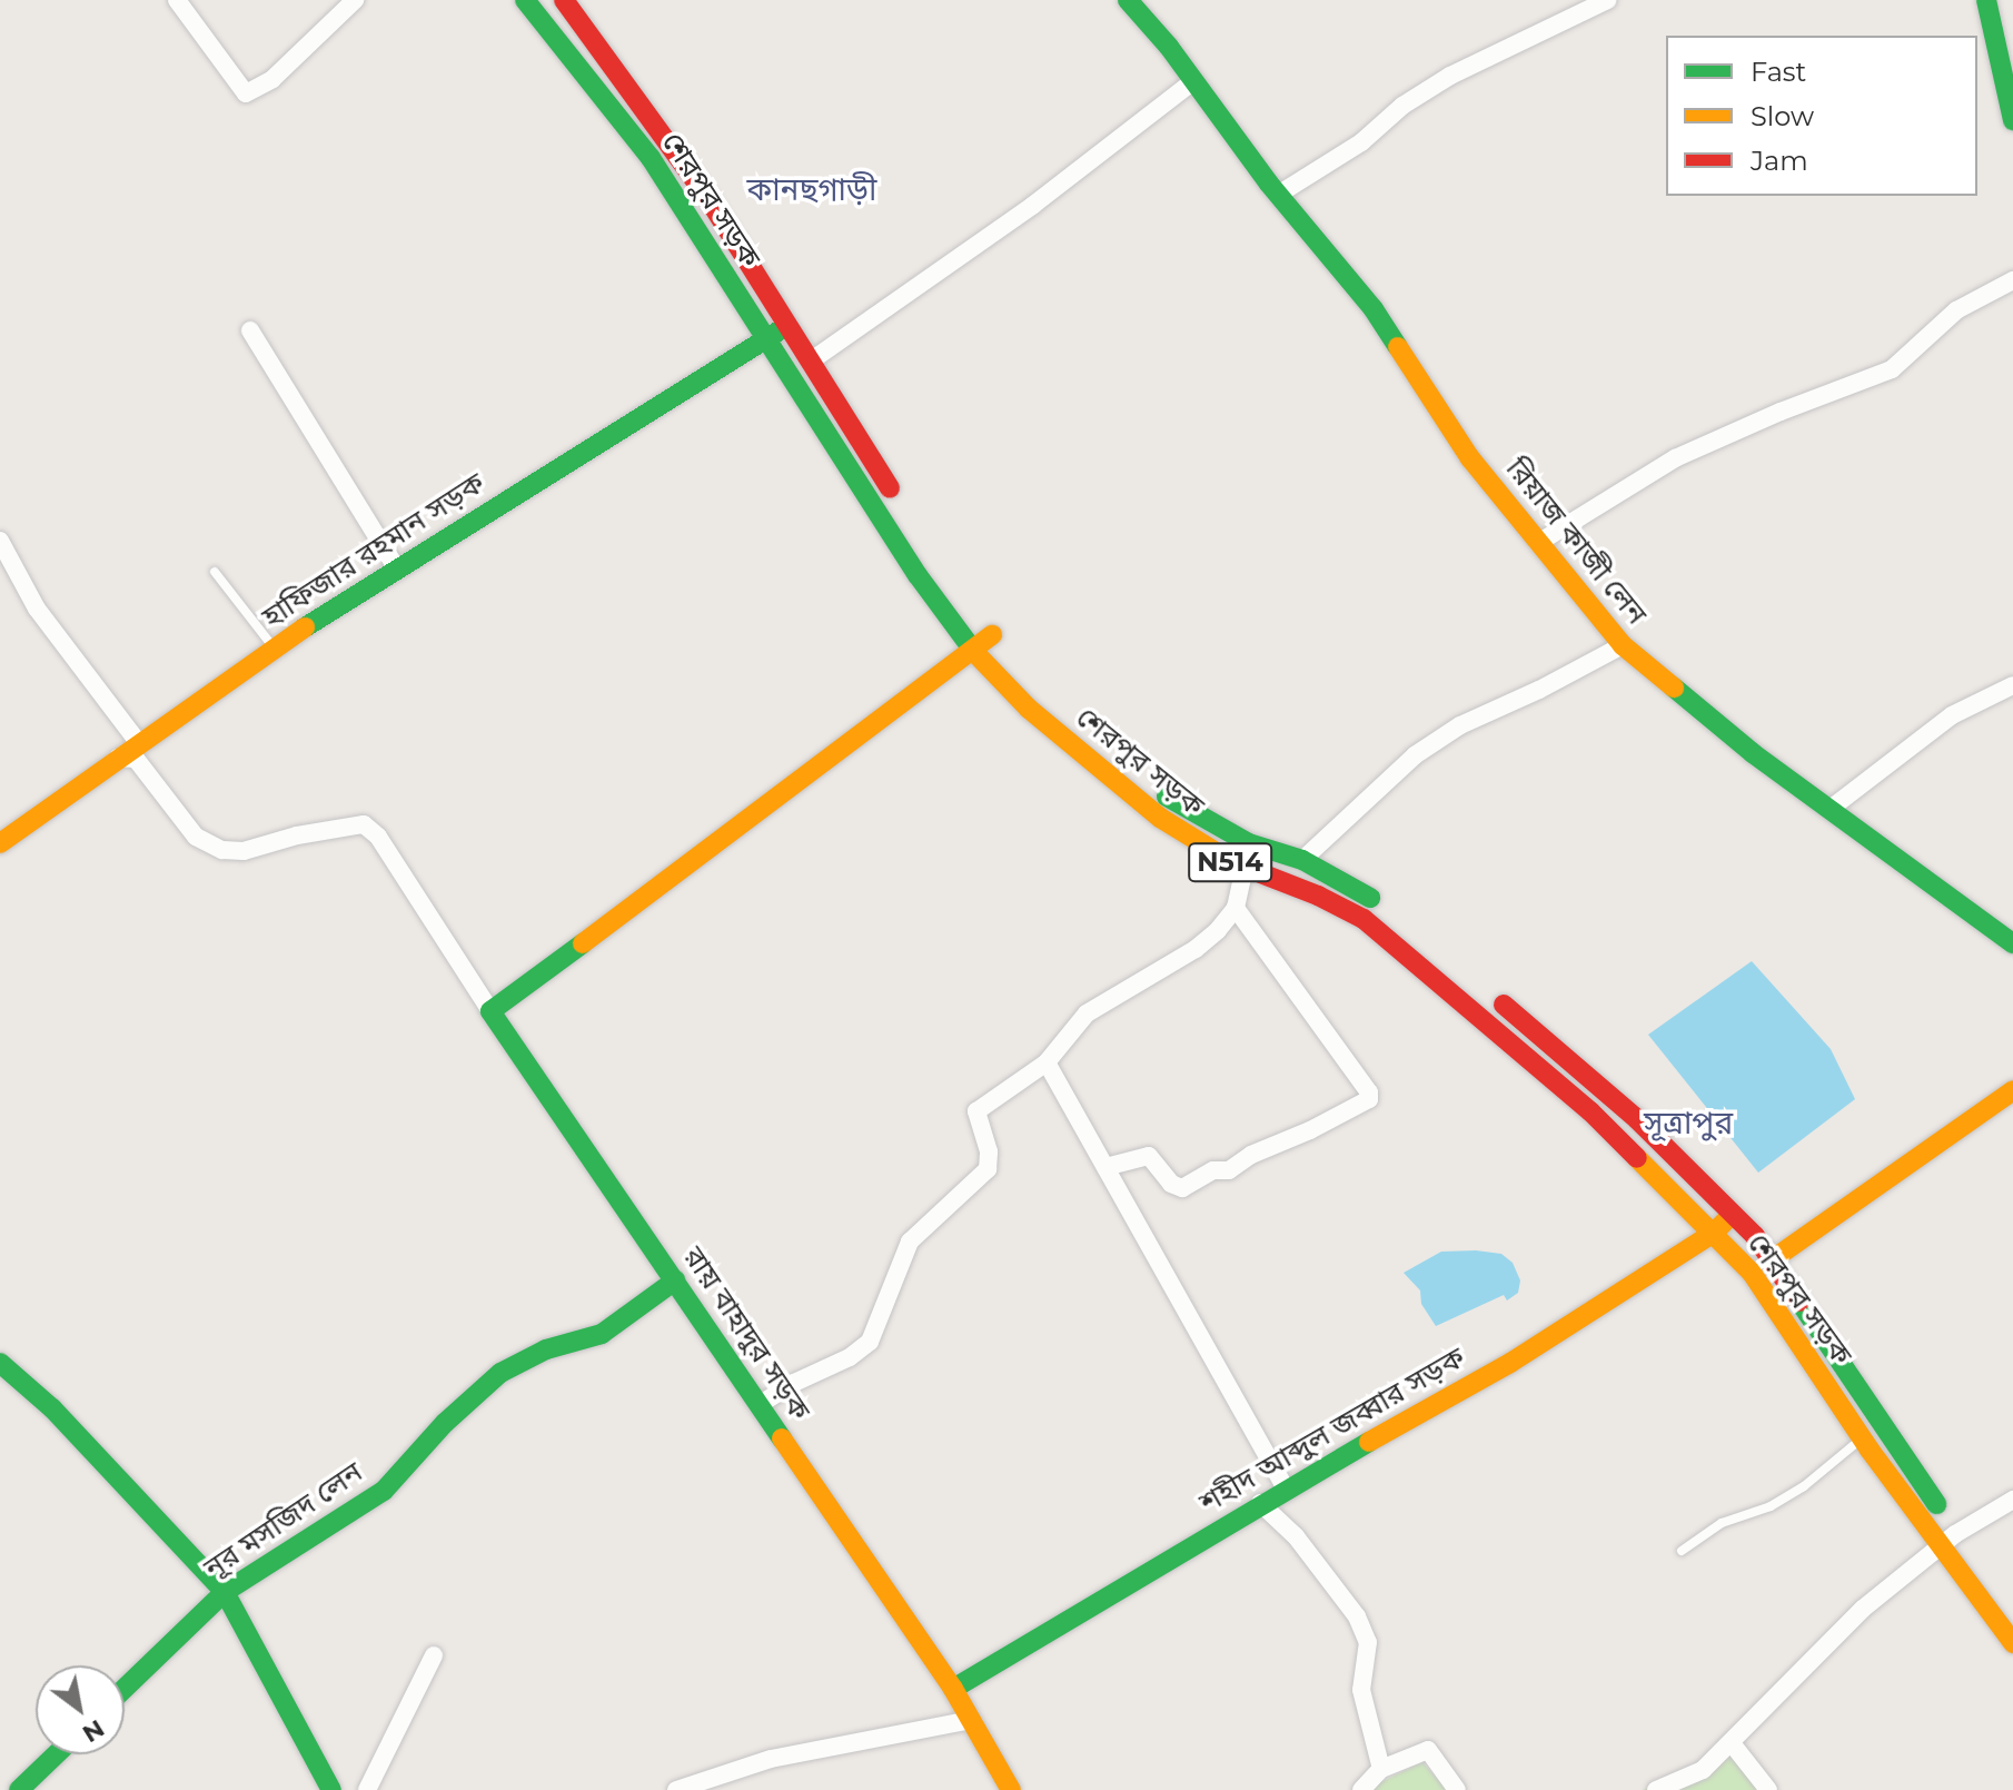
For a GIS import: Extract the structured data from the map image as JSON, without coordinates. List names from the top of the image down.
{
  "streets": {
    "main road": [
      "শেরপুর সড়ক",
      "রিয়াজ কাজী লেন",
      "হাফিজার রহমান সড়ক",
      "N514",
      "রায় বাহাদুর সড়ক",
      "শহীদ আব্দুল জব্বার সড়ক",
      "নূর মসজিদ লেন"
    ]
  },
  "crossings": [
    ["শেরপুর সড়ক", "হাফিজার রহমান সড়ক"],
    ["শেরপুর সড়ক", "শহীদ আব্দুল জব্বার সড়ক"],
    ["রায় বাহাদুর সড়ক", "শহীদ আব্দুল জব্বার সড়ক"],
    ["রায় বাহাদুর সড়ক", "নূর মসজিদ লেন"]
  ],
  "districts": ["কানছগাড়ী", "সূত্রাপুর"],
  "legend": ["Fast", "Slow", "Jam"],
  "north": "bottom right"
}
